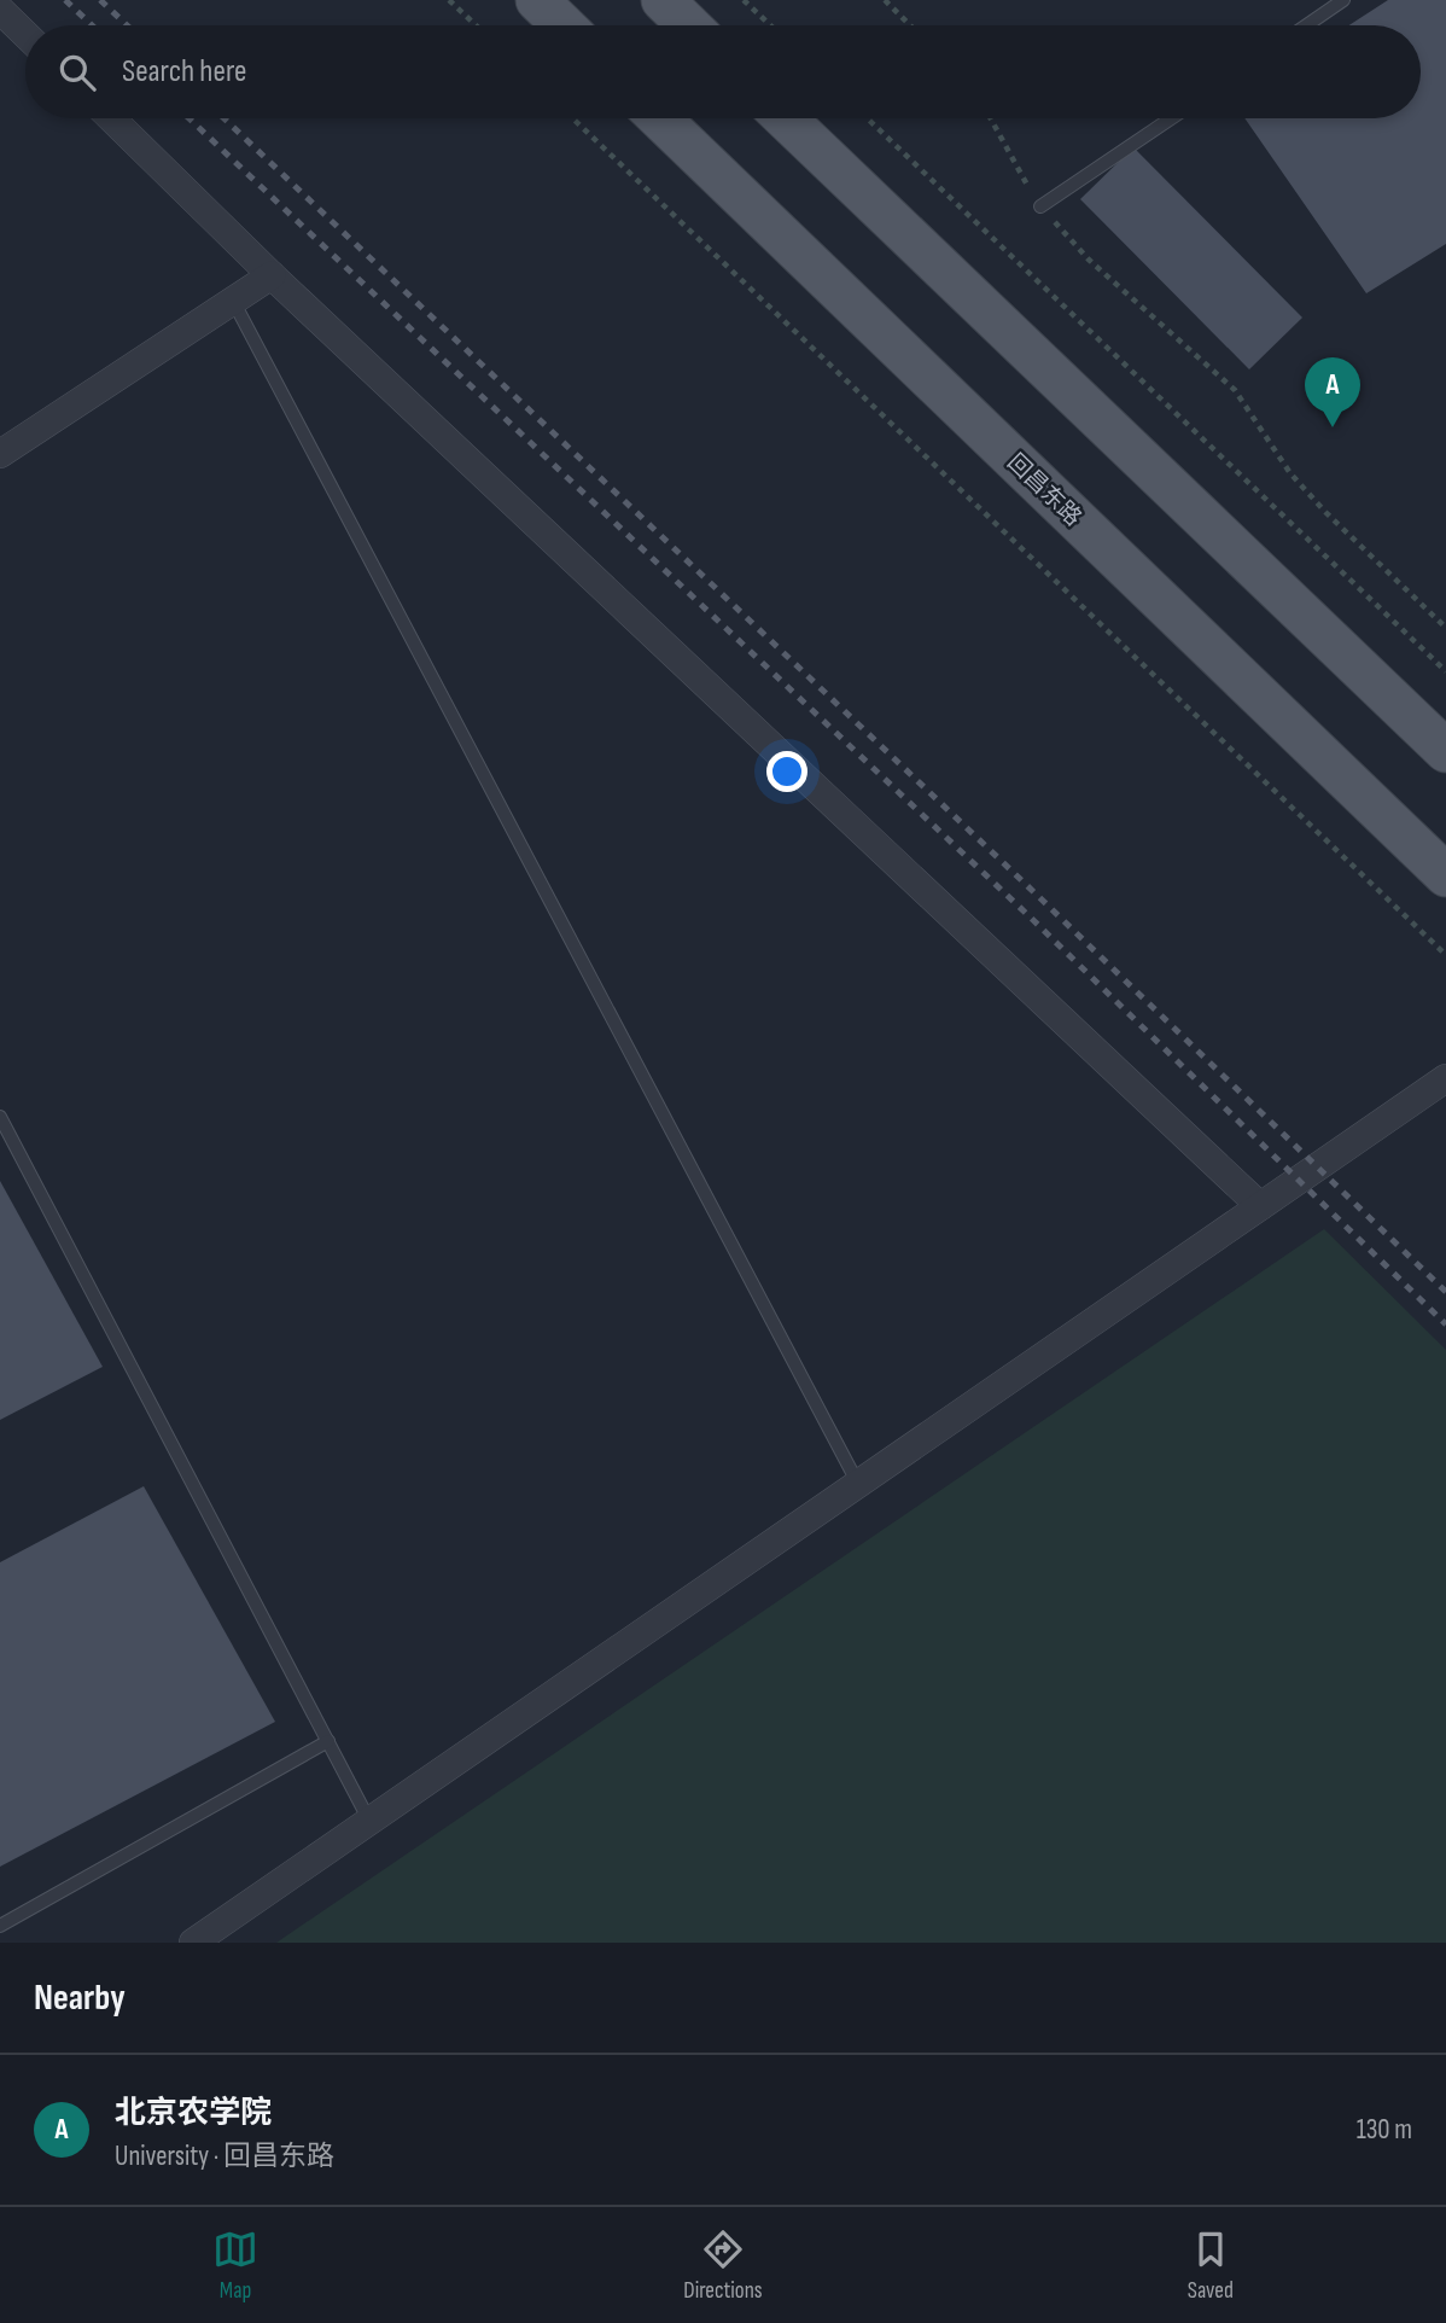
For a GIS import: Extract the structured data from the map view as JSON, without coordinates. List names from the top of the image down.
{
  "streets": {
    "main road": ["回昌东路"]
  },
  "page": {
    "search": "Search here",
    "pins": "A",
    "heading": "Nearby",
    "list": [
      {
        "mark": "A",
        "name": "北京农学院",
        "note": "University · 回昌东路",
        "value": "130 m"
      }
    ],
    "nav": ["Map", "Directions", "Saved"]
  }
}
